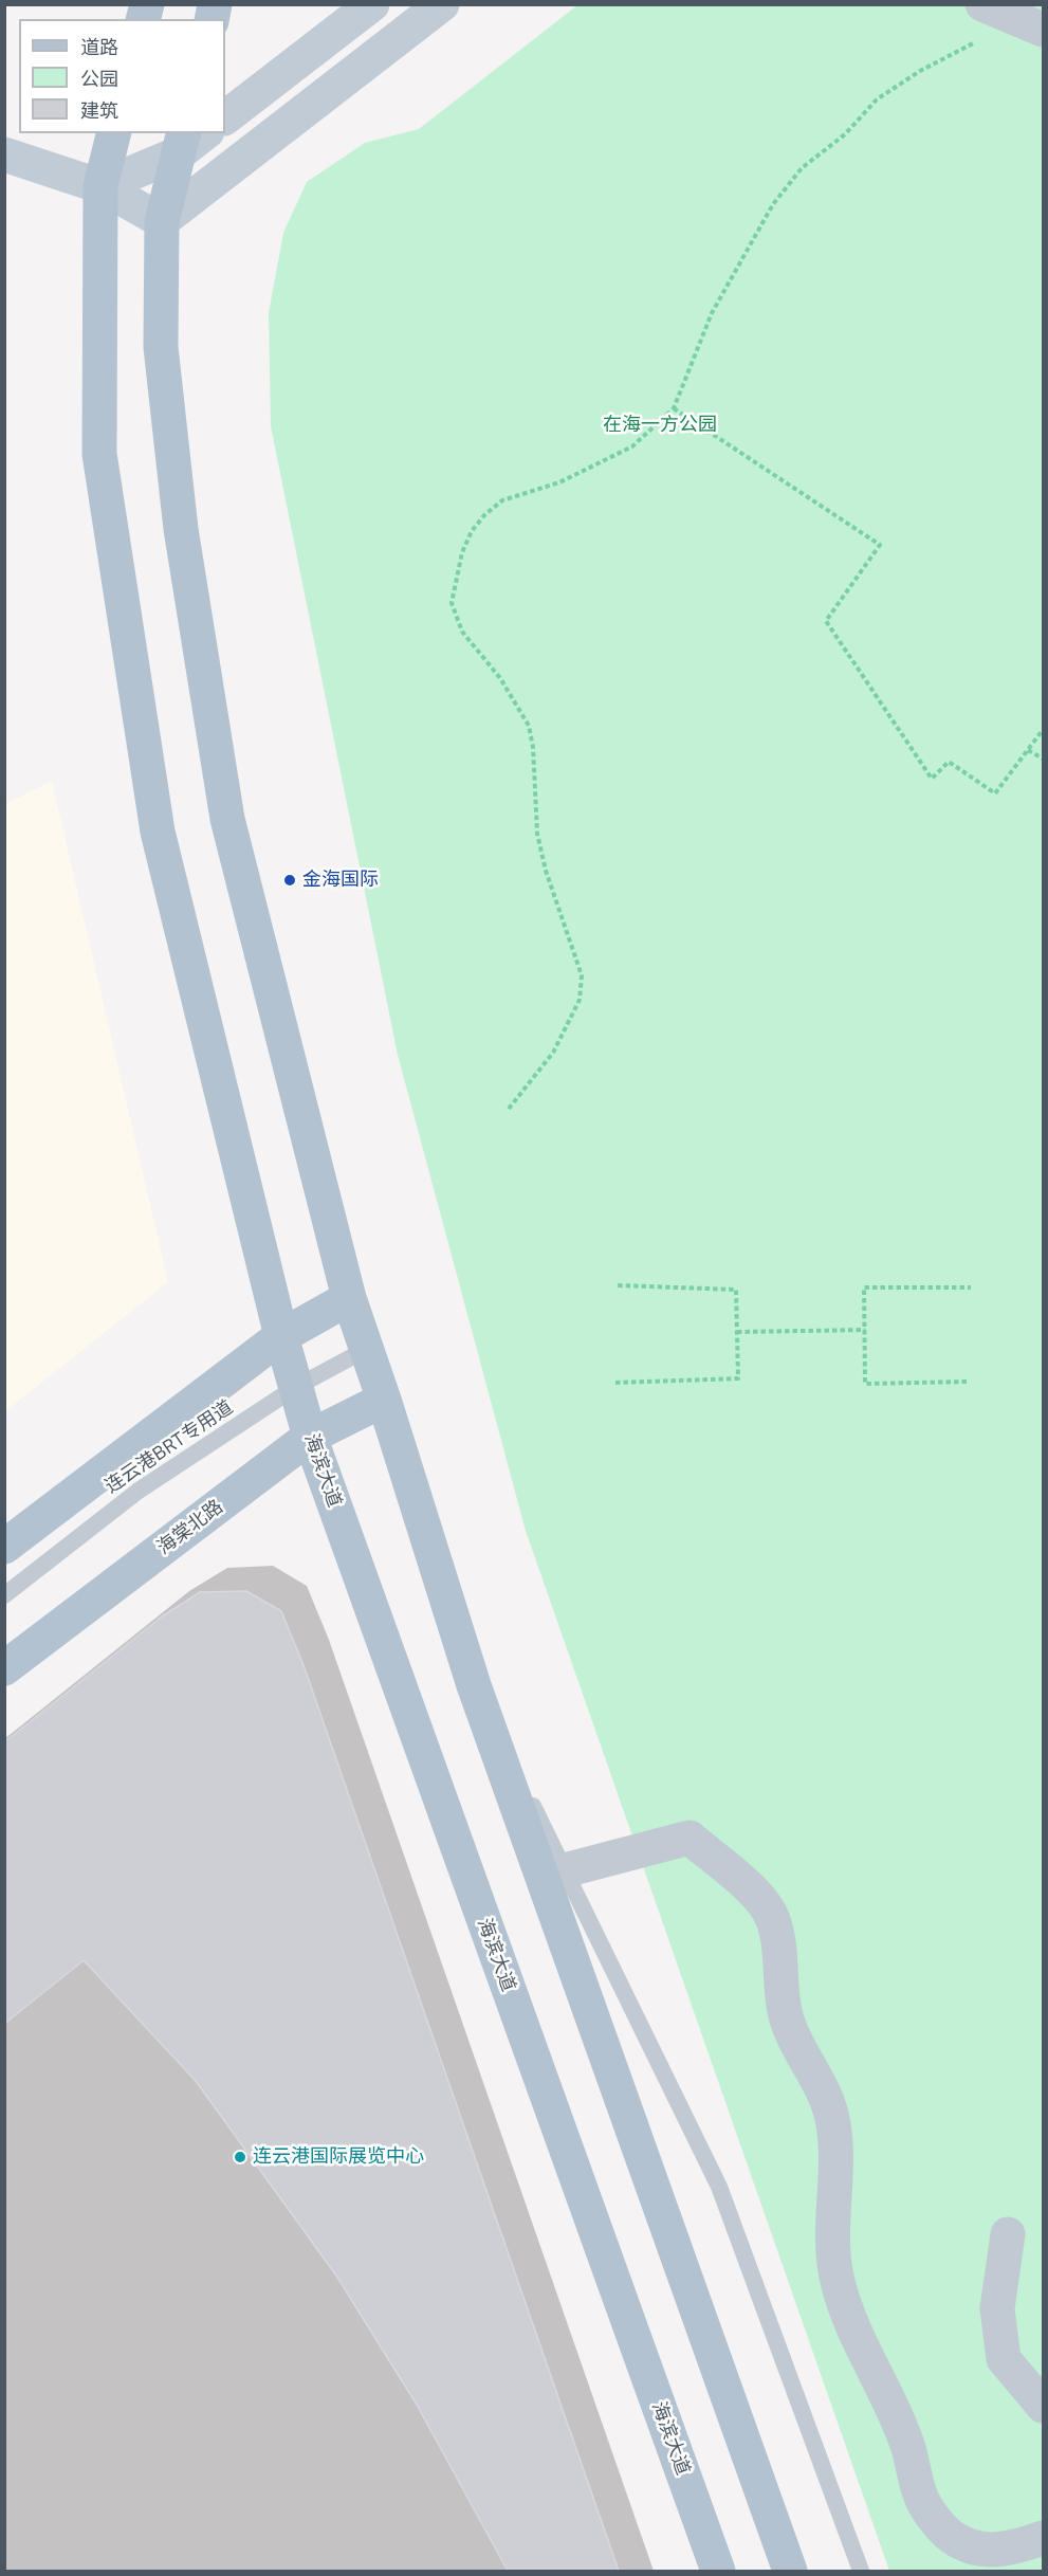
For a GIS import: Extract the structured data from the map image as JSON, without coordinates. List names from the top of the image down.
{
  "streets": {
    "main road": ["海滨大道", "海棠北路"],
    "lane": ["连云港BRT专用道"]
  },
  "crossings": [
    ["连云港BRT专用道", "海滨大道"],
    ["海滨大道", "海棠北路"]
  ],
  "parks": ["在海一方公园"],
  "places": ["金海国际", "连云港国际展览中心"],
  "legend": ["道路", "公园", "建筑"]
}
